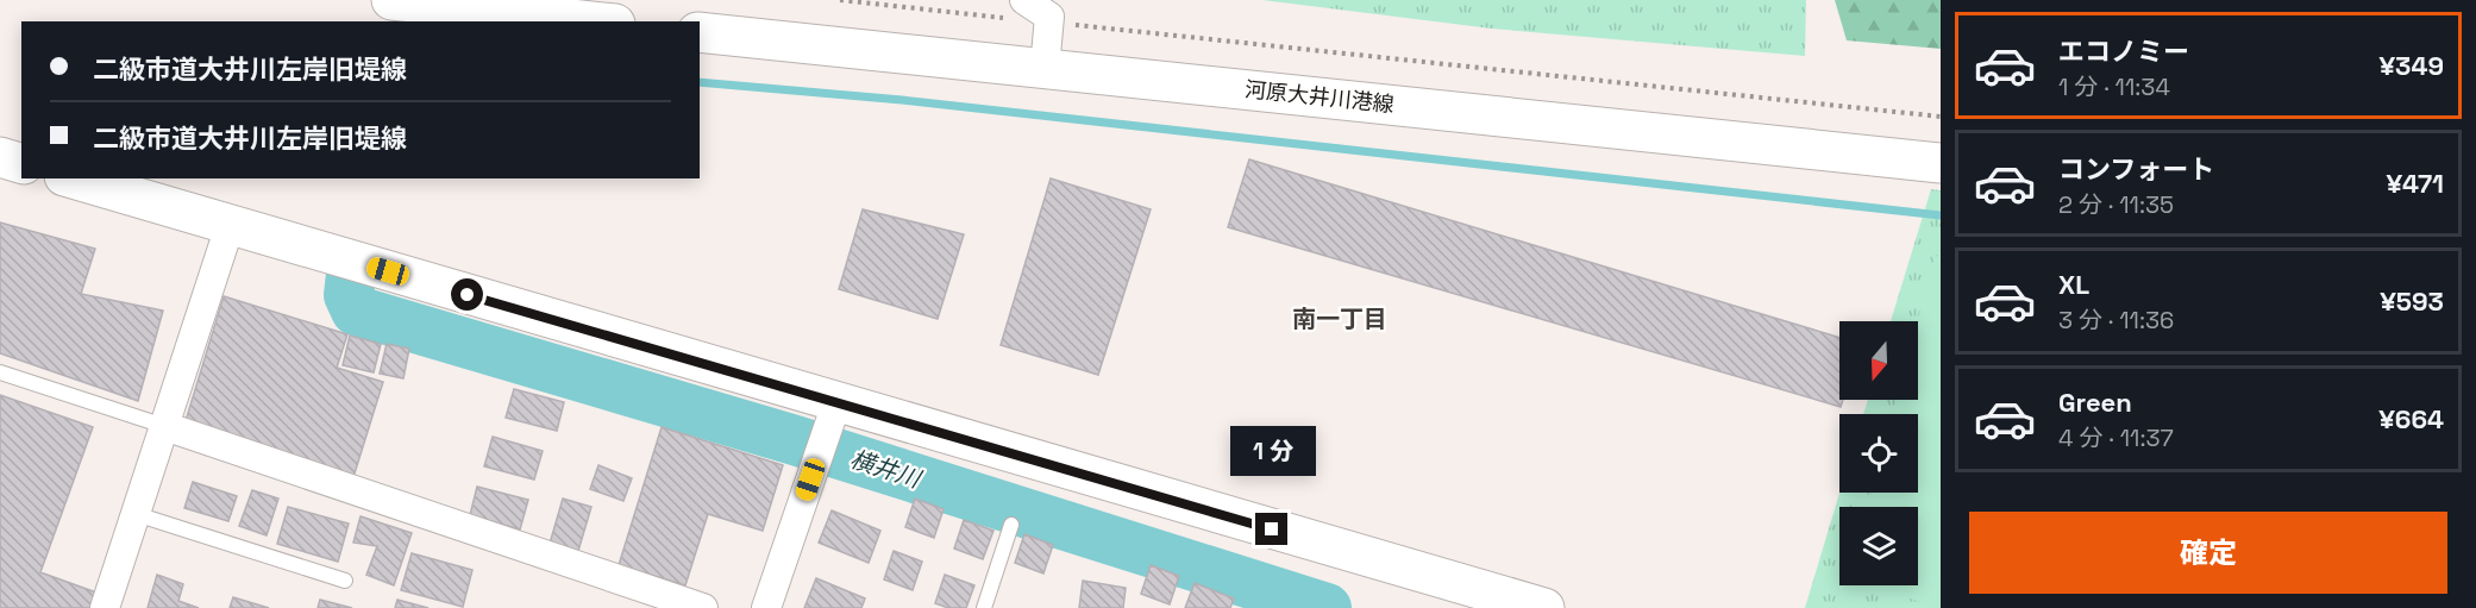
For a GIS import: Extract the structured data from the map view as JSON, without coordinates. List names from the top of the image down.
{
  "streets": {
    "street": ["河原大井川港線"]
  },
  "districts": ["南一丁目"],
  "water": ["横井川"],
  "north": "bottom",
  "page": {
    "list": [
      {
        "name": "エコノミー",
        "note": "1 分 · 11:34",
        "value": "¥349"
      },
      {
        "name": "コンフォート",
        "note": "2 分 · 11:35",
        "value": "¥471"
      },
      {
        "name": "XL",
        "note": "3 分 · 11:36",
        "value": "¥593"
      },
      {
        "name": "Green",
        "note": "4 分 · 11:37",
        "value": "¥664"
      }
    ],
    "banner": ["二級市道大井川左岸旧堤線", "二級市道大井川左岸旧堤線"],
    "bubble": "1 分",
    "buttons": "確定"
  }
}
